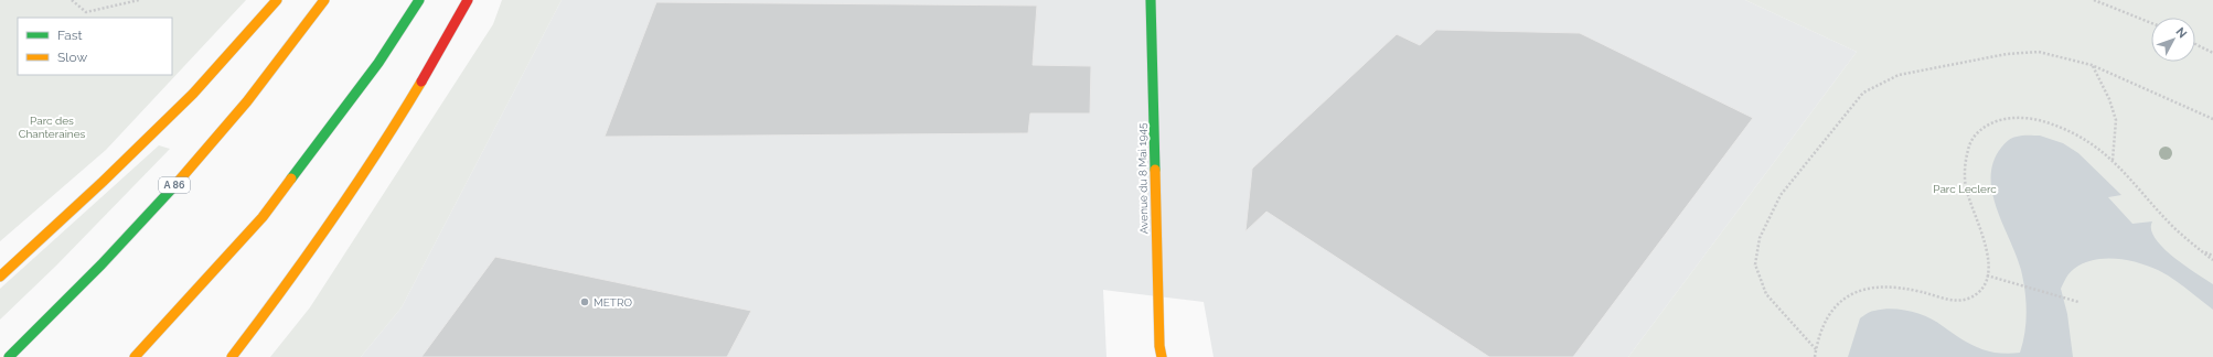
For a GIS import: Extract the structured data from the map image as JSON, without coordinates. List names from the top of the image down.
{
  "streets": {
    "main road": ["Avenue du 8 Mai 1945", "A 86"]
  },
  "parks": ["Parc des Chanteraines", "Parc Leclerc"],
  "places": ["METRO"],
  "legend": ["Fast", "Slow"],
  "north": "top right"
}
